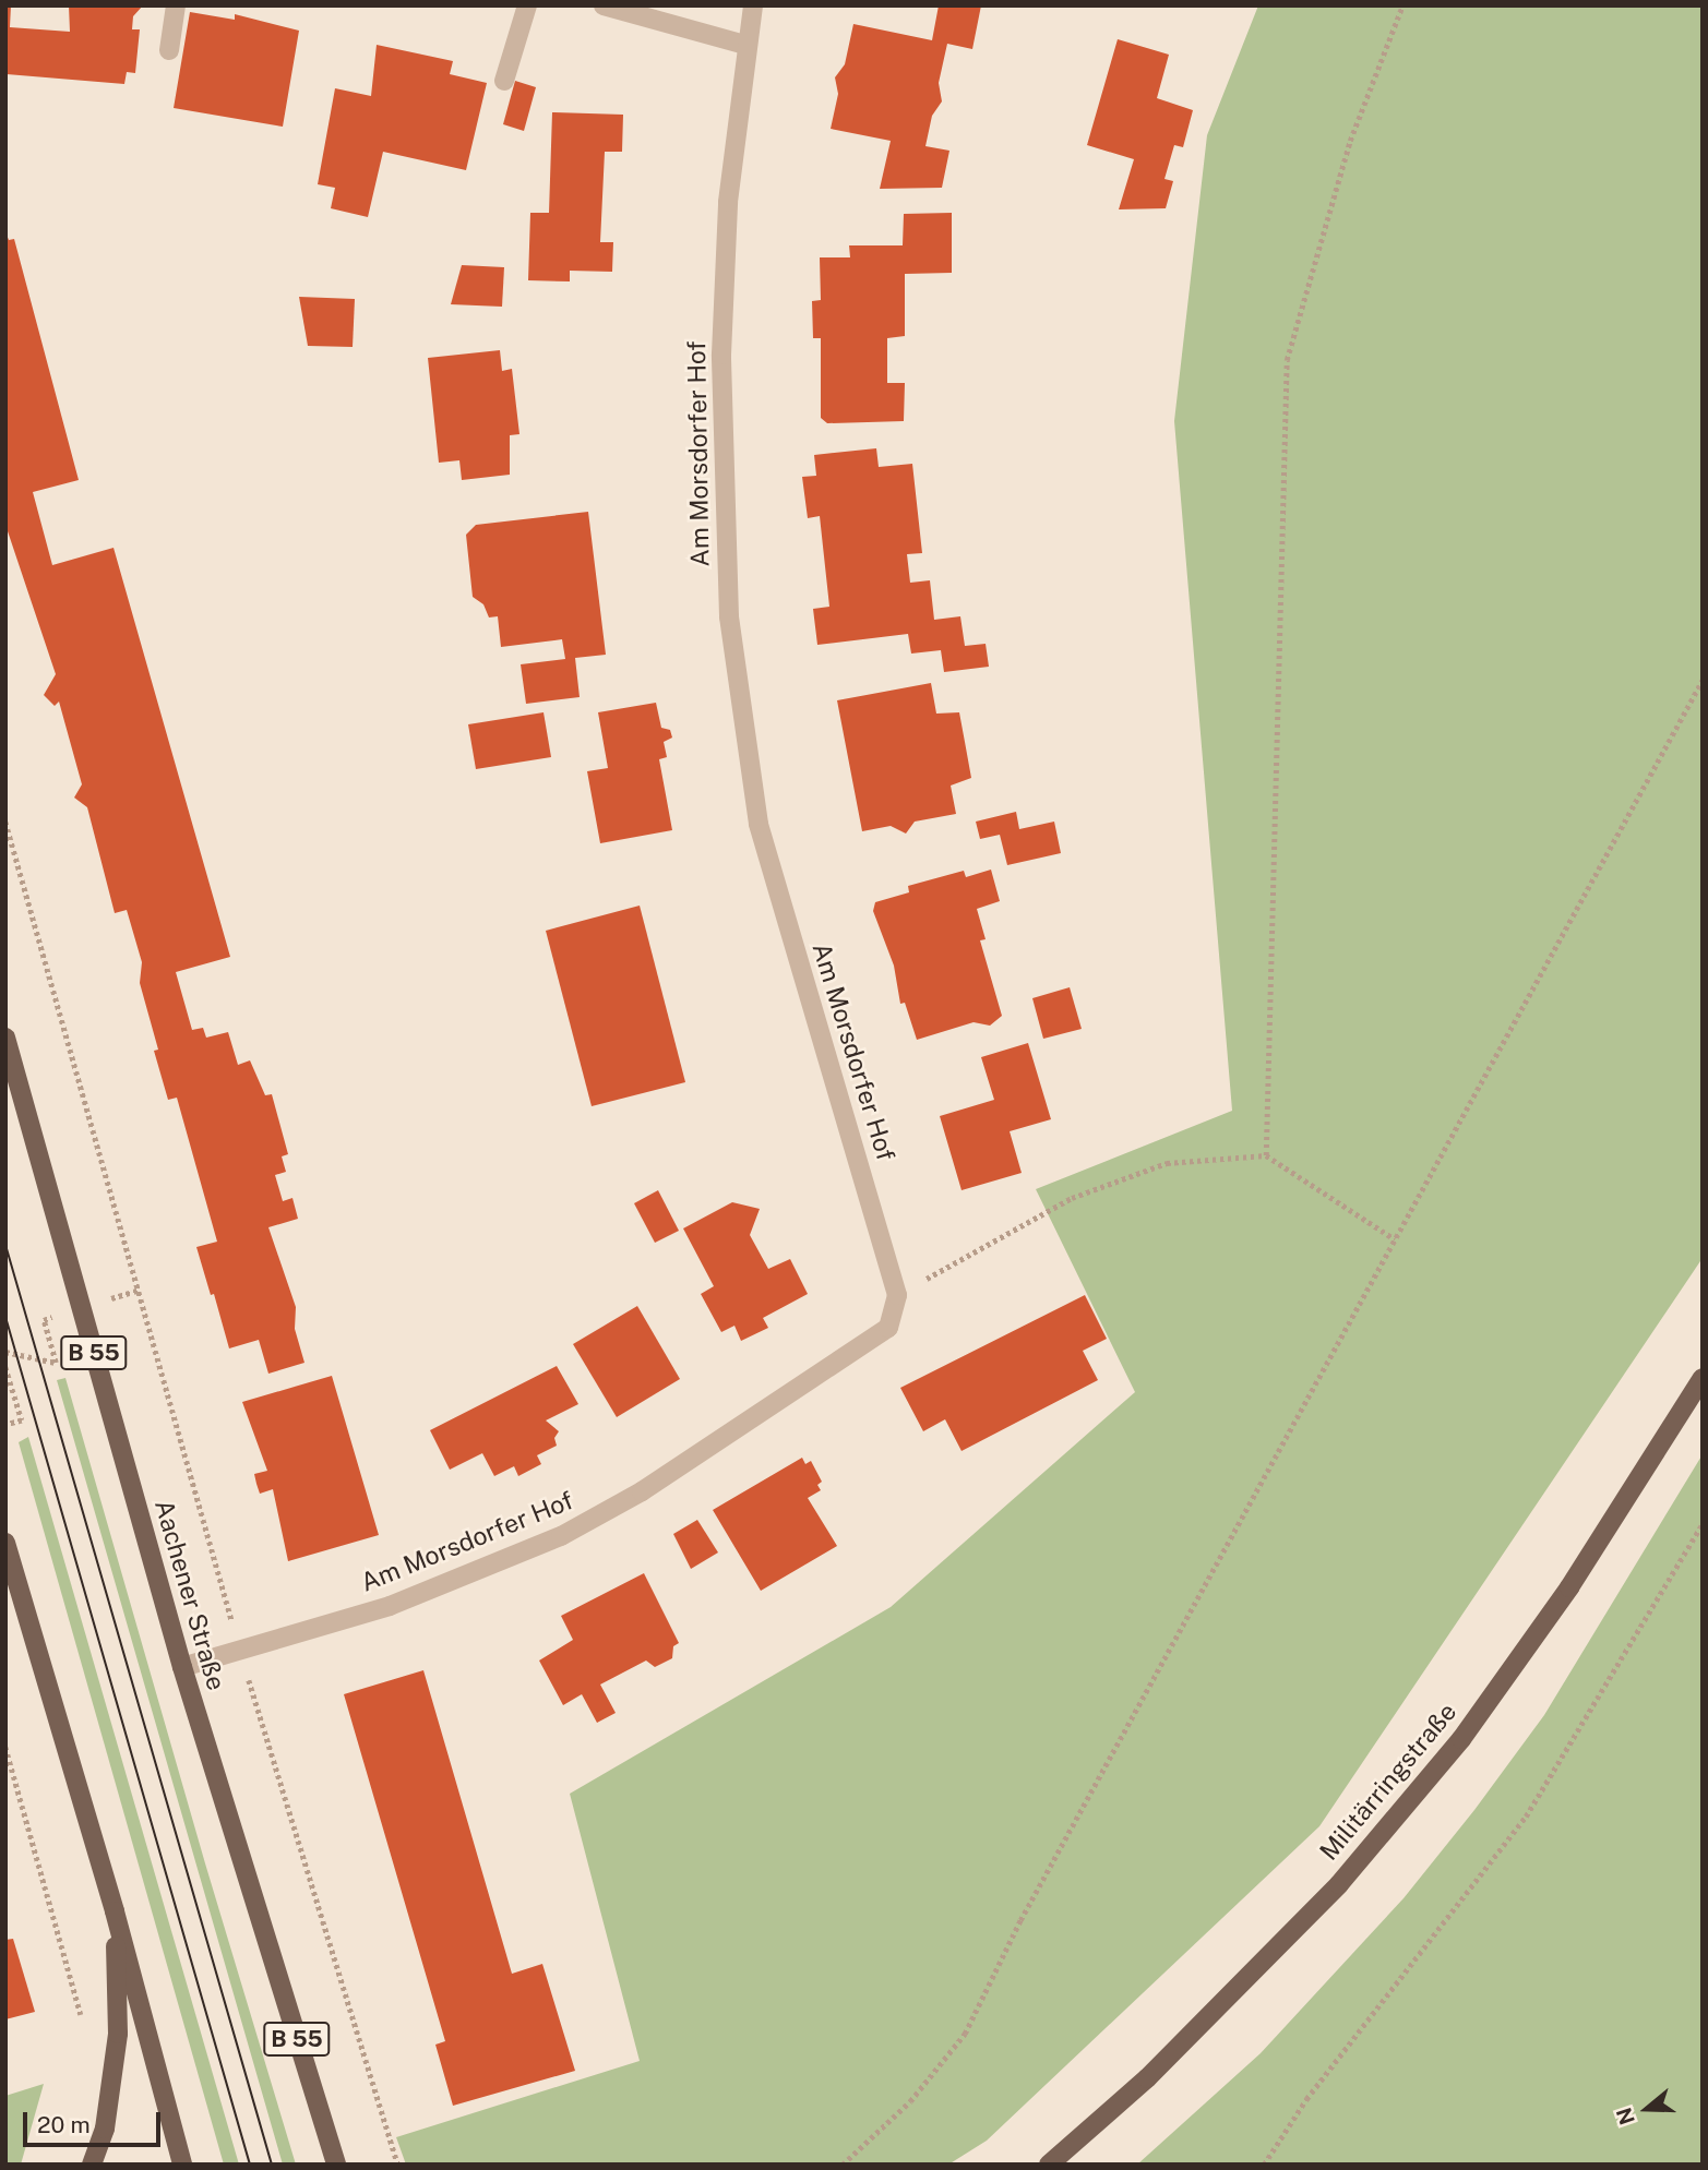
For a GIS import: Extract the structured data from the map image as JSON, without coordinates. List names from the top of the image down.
{
  "streets": {
    "main road": ["B 55", "Aachener Straße", "Militärringstraße"],
    "street": ["Am Morsdorfer Hof"]
  },
  "crossings": [
    ["Am Morsdorfer Hof", "Aachener Straße"]
  ],
  "scale_bar": "20 m",
  "north": "left"
}
